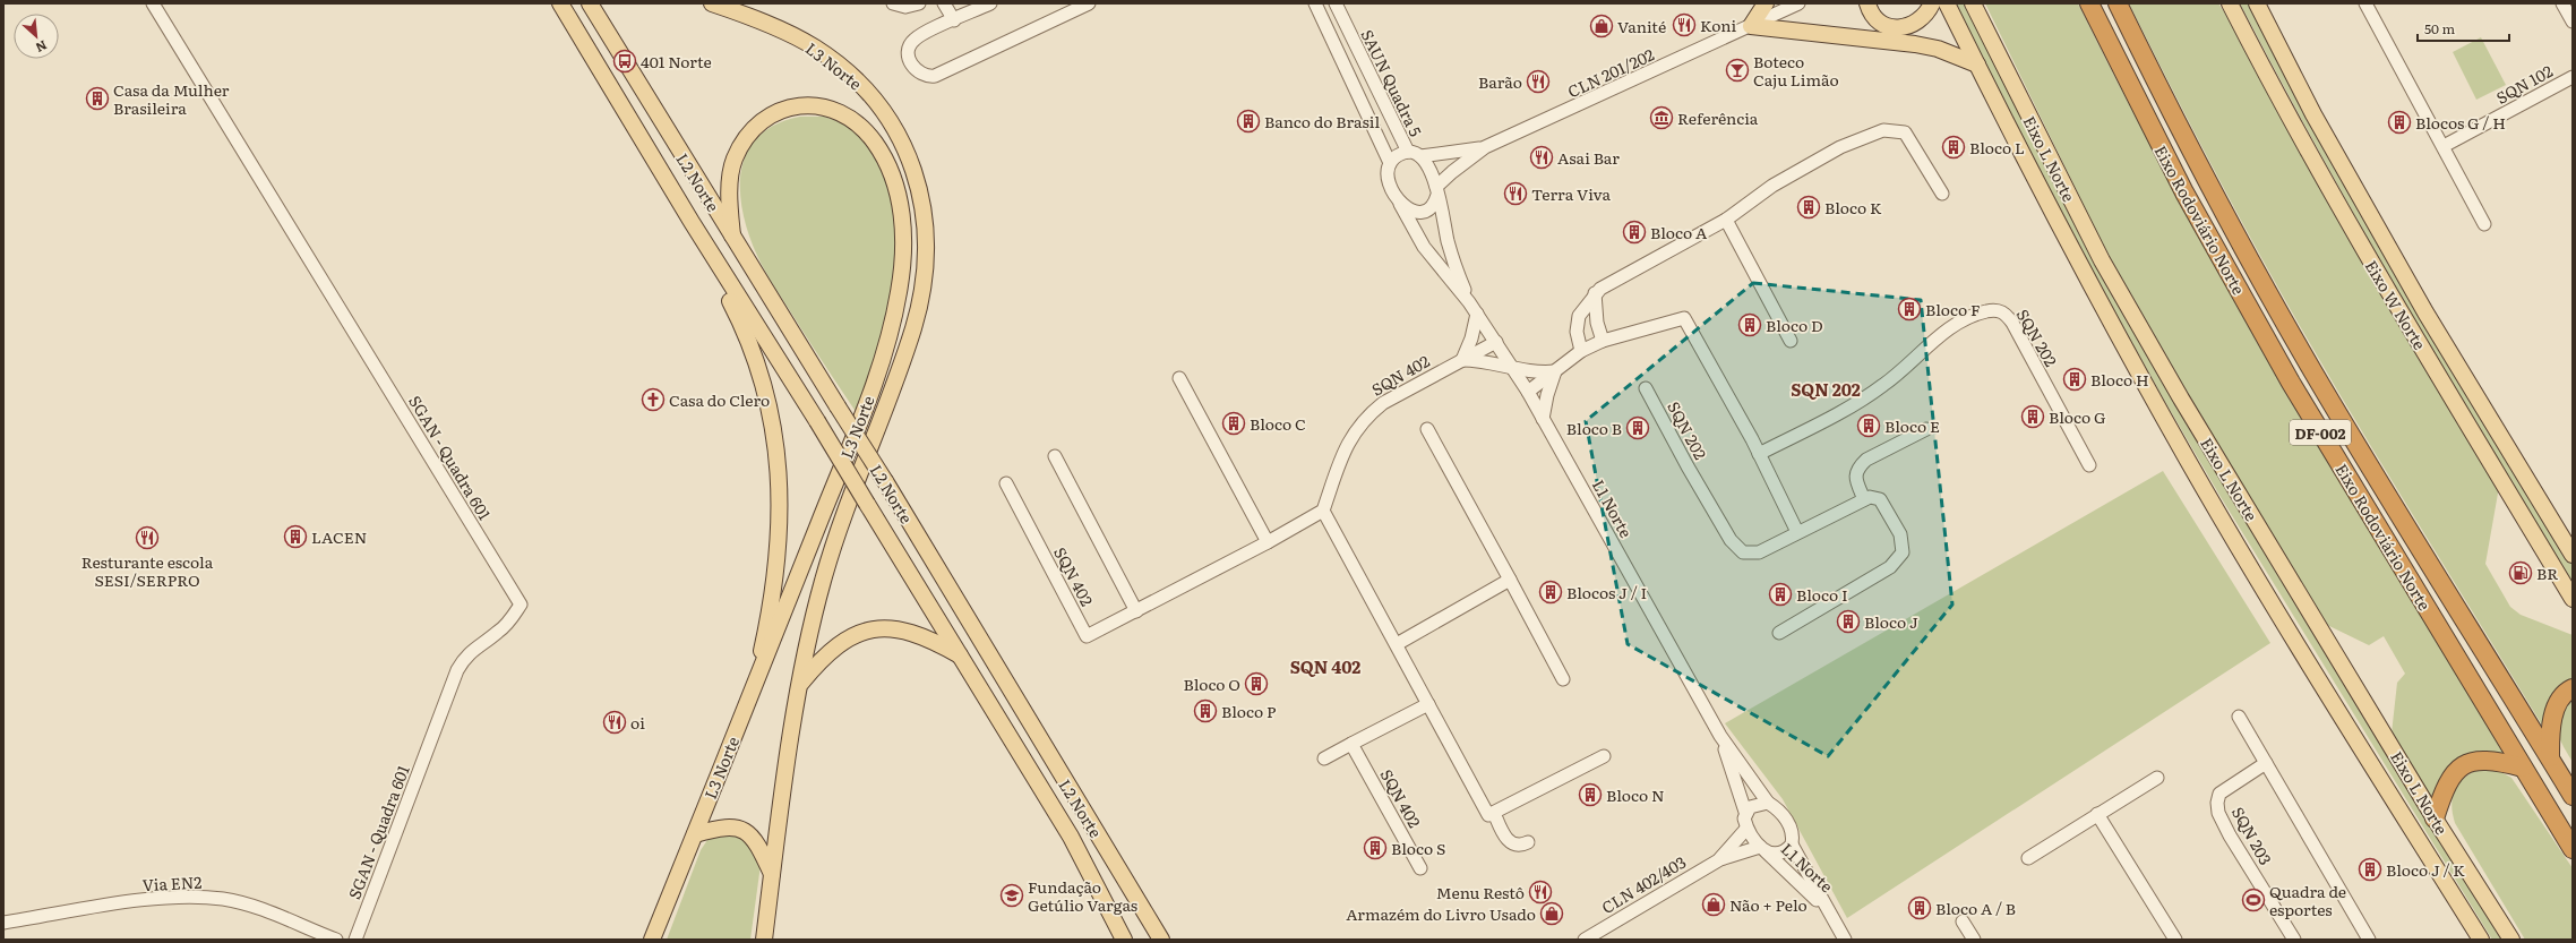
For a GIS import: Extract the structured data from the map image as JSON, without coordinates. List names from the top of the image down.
{
  "streets": {
    "highway": ["Eixo Rodoviário Norte", "DF-002"],
    "main road": [
      "L3 Norte",
      "Eixo L Norte",
      "L2 Norte",
      "Eixo W Norte"
    ],
    "street": [
      "CLN 201/202",
      "SAUN Quadra 5",
      "SQN 102",
      "SQN 202",
      "SQN 402",
      "SGAN - Quadra 601",
      "L1 Norte",
      "SQN 203",
      "Via EN2",
      "CLN 402/403"
    ]
  },
  "crossings": [
    ["L3 Norte", "L2 Norte"],
    ["CLN 201/202", "SAUN Quadra 5"],
    ["CLN 201/202", "L1 Norte"],
    ["SAUN Quadra 5", "L1 Norte"],
    ["SQN 402", "L1 Norte"],
    ["L1 Norte", "CLN 402/403"]
  ],
  "districts": ["SQN 202", "SQN 402"],
  "places": {
    "restaurant": [
      "Koni",
      "Barão",
      "Asai Bar",
      "Terra Viva",
      "Resturante escola SESI/SERPRO",
      "oi",
      "Menu Restô"
    ],
    "shop": ["Vanité", "Não + Pelo", "Armazém do Livro Usado"],
    "bus stop": ["401 Norte"],
    "bar": ["Boteco Caju Limão"],
    "building": [
      "Casa da Mulher Brasileira",
      "Banco do Brasil",
      "Blocos G / H",
      "Bloco L",
      "Bloco K",
      "Bloco A",
      "Bloco F",
      "Bloco D",
      "Bloco H",
      "Bloco G",
      "Bloco C",
      "Bloco E",
      "Bloco B",
      "LACEN",
      "Blocos J / I",
      "Bloco I",
      "Bloco J",
      "Bloco O",
      "Bloco P",
      "Bloco N",
      "Bloco S",
      "Bloco J / K",
      "Bloco A / B"
    ],
    "museum": ["Referência"],
    "church": ["Casa do Clero"],
    "fuel station": ["BR"],
    "school or university": ["Fundação Getúlio Vargas"],
    "sports": ["Quadra de esportes"]
  },
  "scale_bar": "50 m",
  "north": "bottom right"
}
